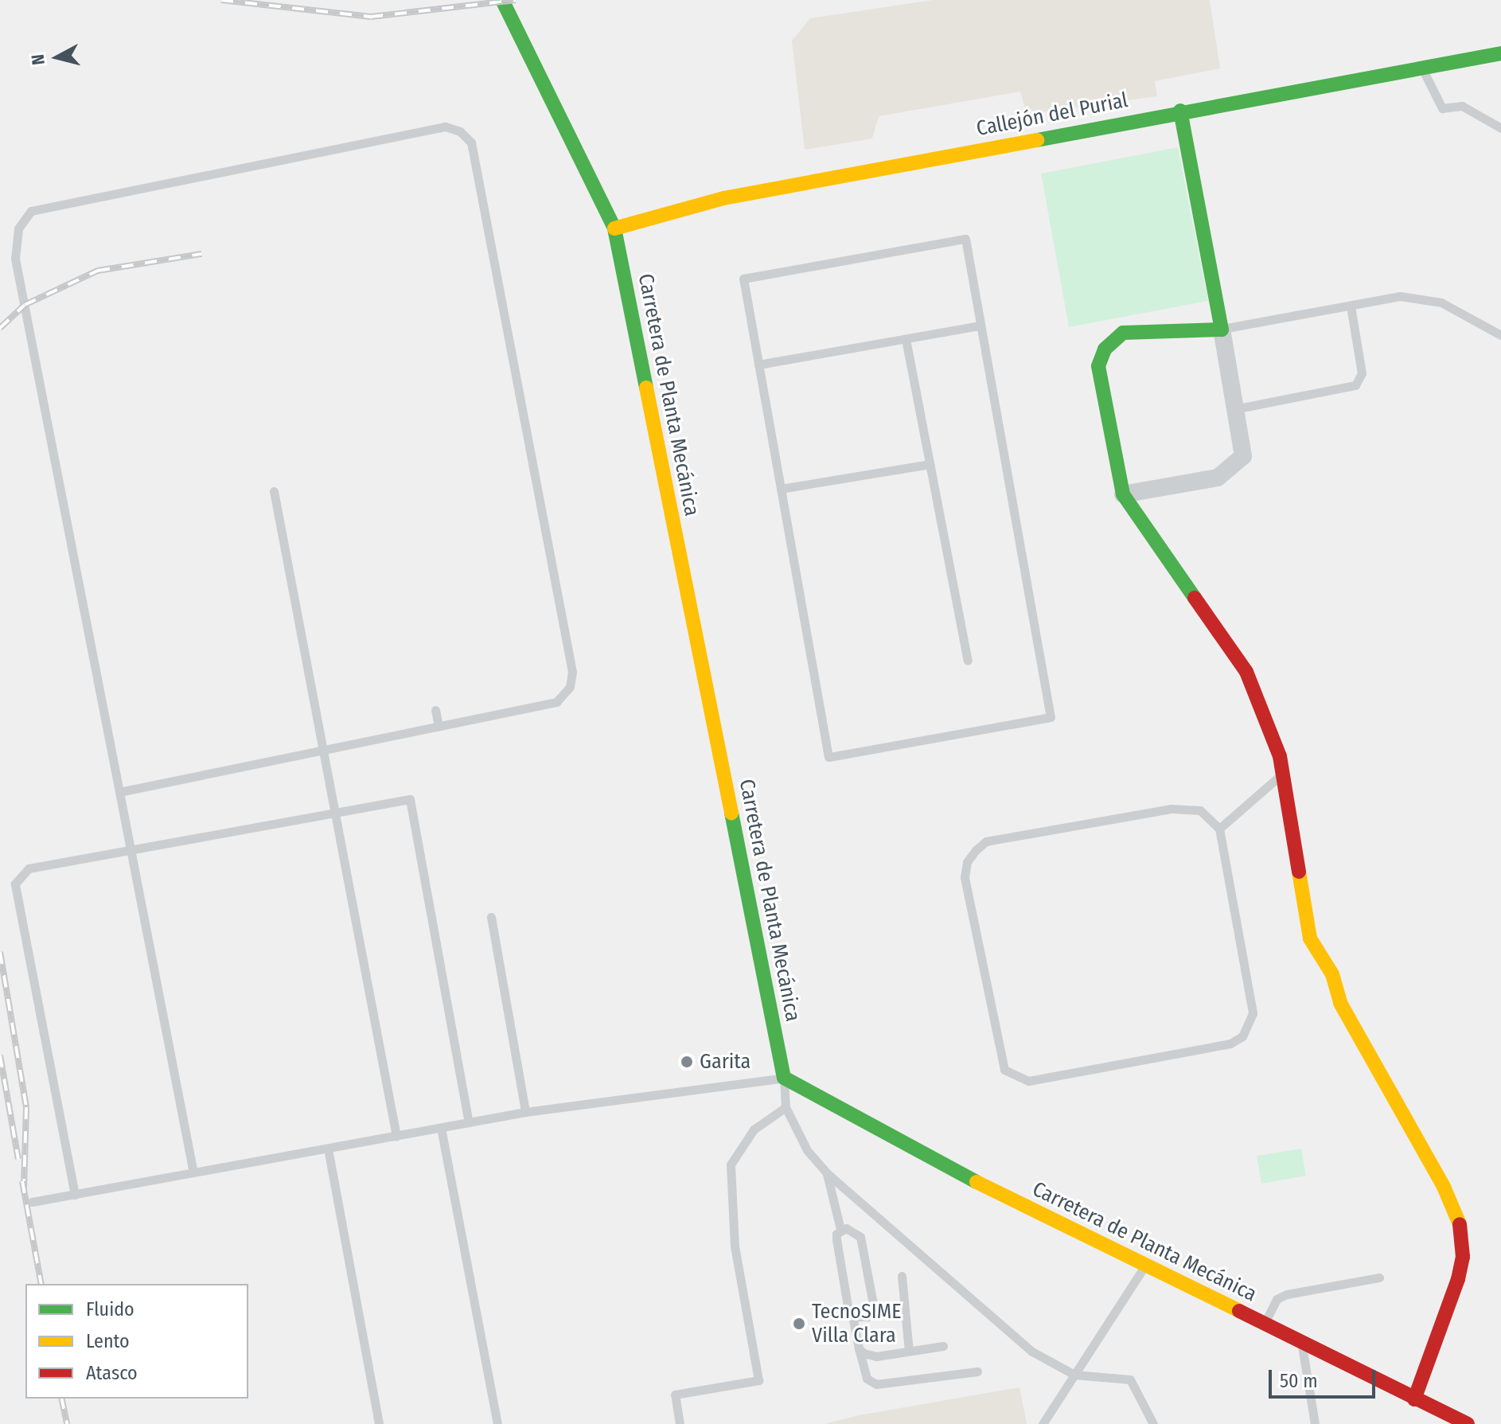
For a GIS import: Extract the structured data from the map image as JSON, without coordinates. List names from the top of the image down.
{
  "streets": {
    "street": ["Callejón del Purial", "Carretera de Planta Mecánica"]
  },
  "crossings": [
    ["Callejón del Purial", "Carretera de Planta Mecánica"]
  ],
  "places": ["Garita", "TecnoSIME Villa Clara"],
  "legend": ["Fluido", "Lento", "Atasco"],
  "scale_bar": "50 m",
  "north": "left"
}
